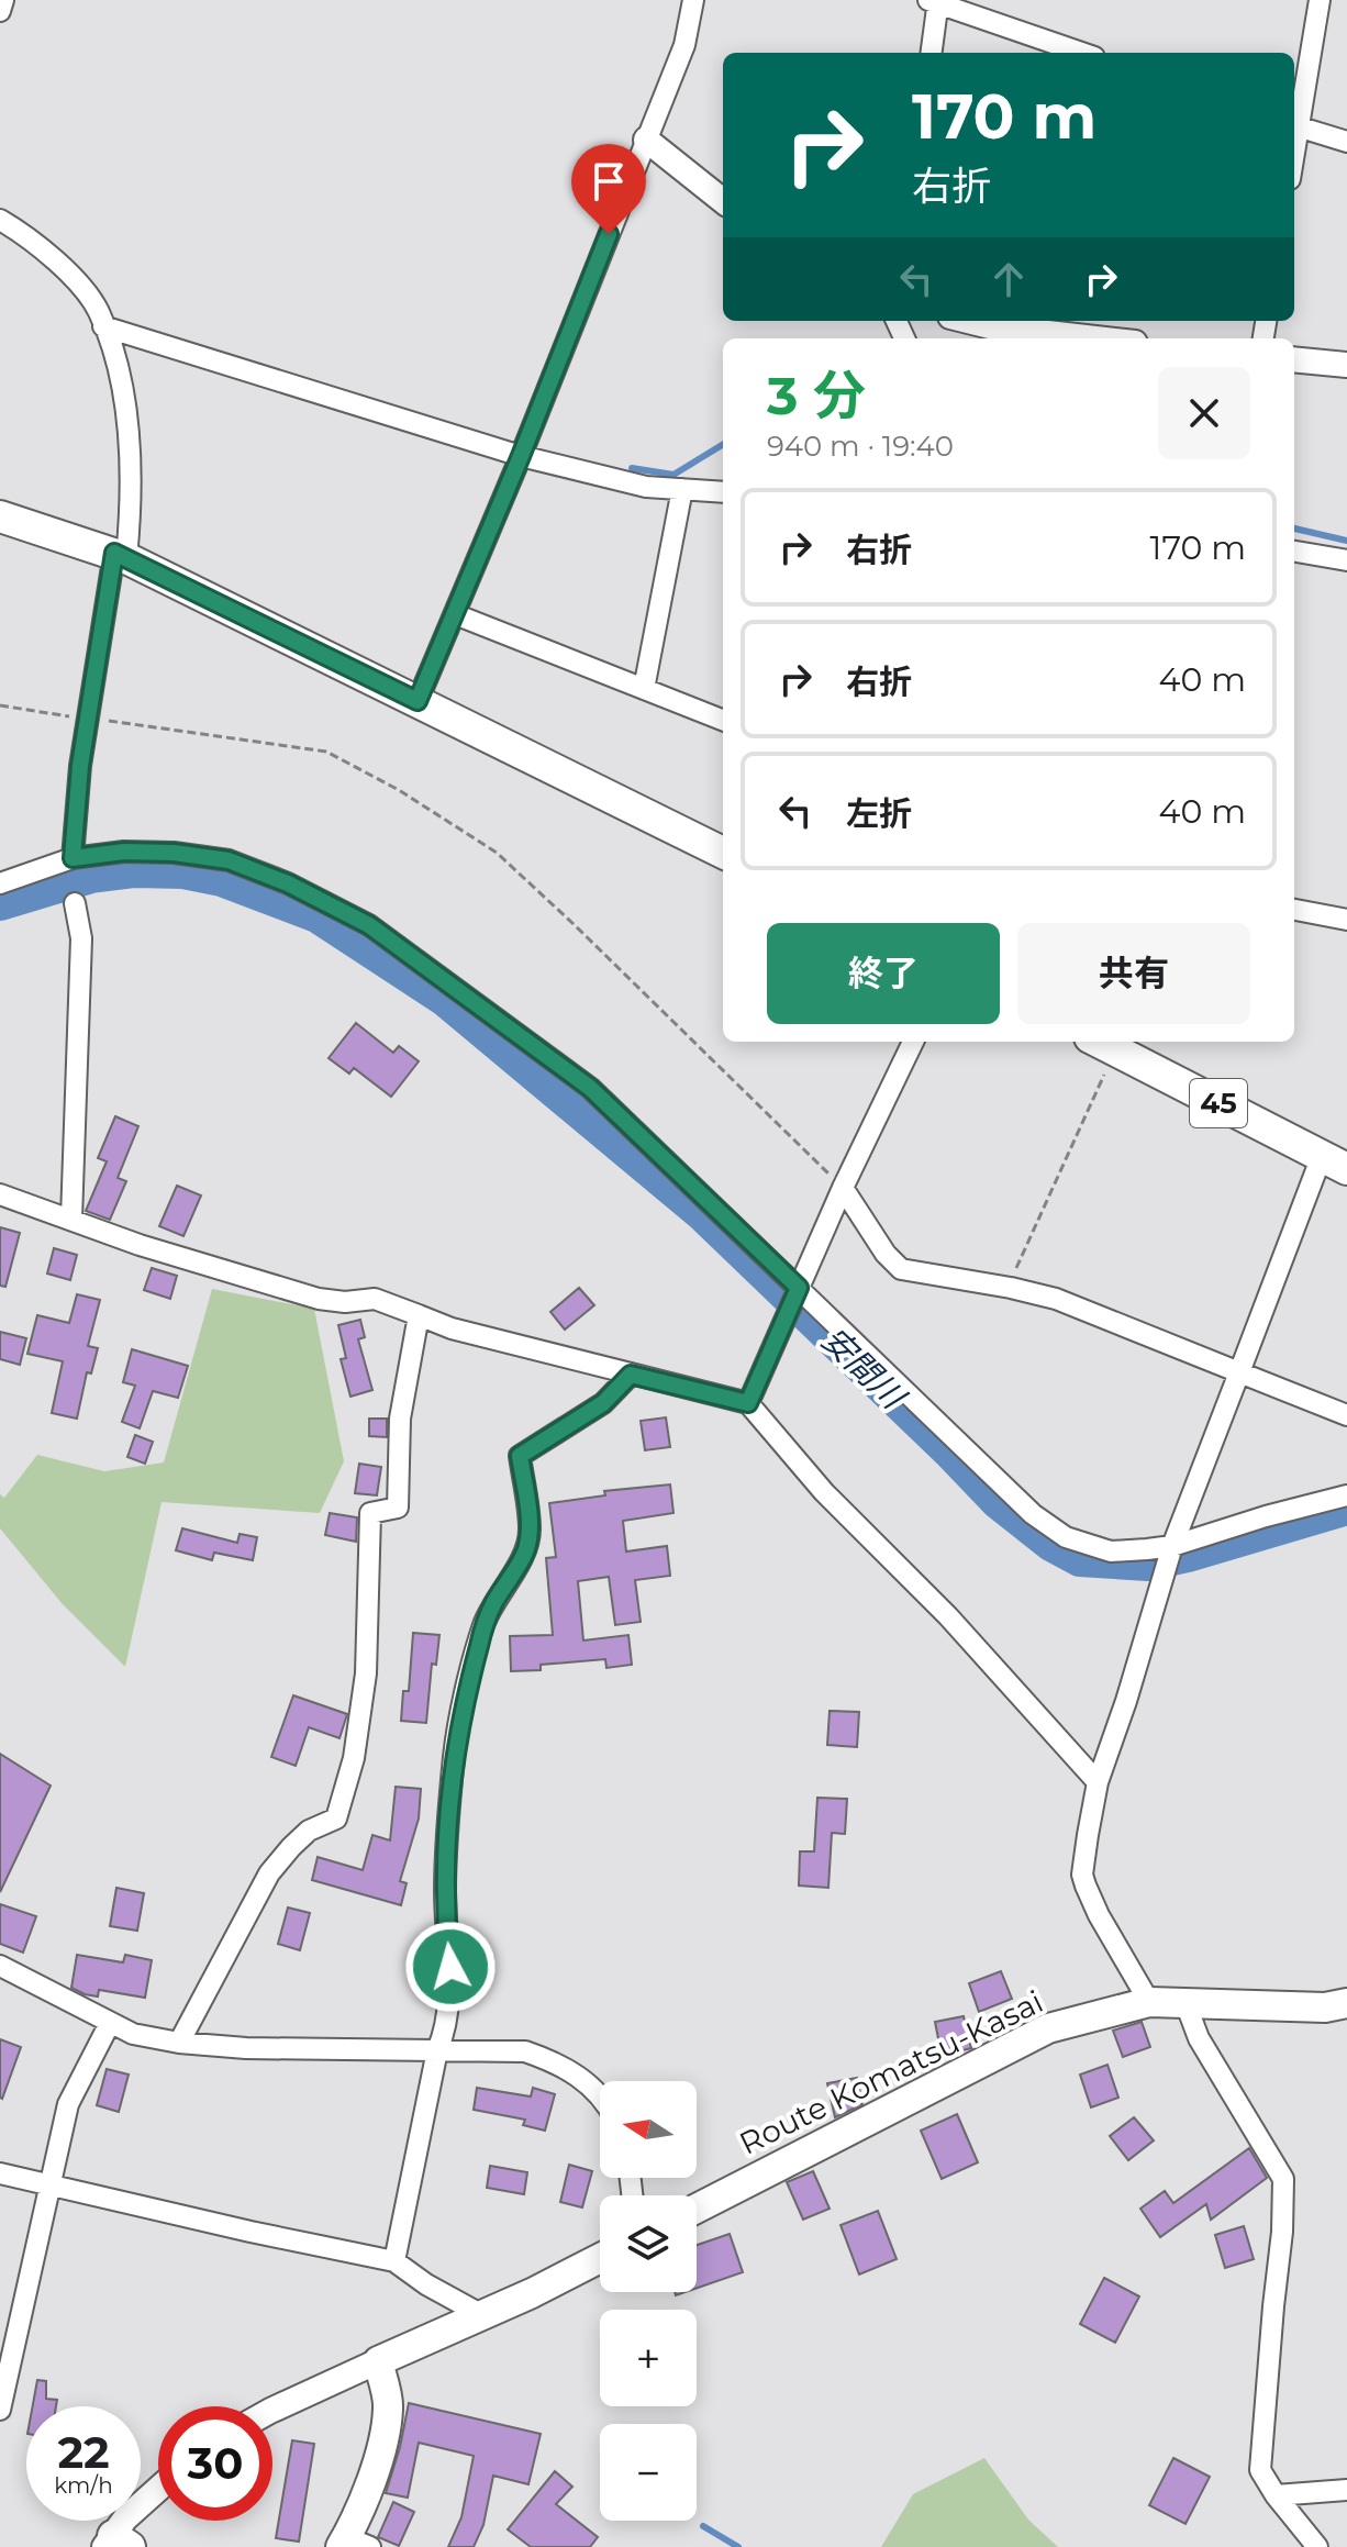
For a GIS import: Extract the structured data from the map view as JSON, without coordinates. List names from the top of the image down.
{
  "streets": {
    "main road": ["45", "Route Komatsu-Kasai"]
  },
  "water": ["安間川"],
  "north": "left",
  "page": {
    "turn": ["170 m", "右折"],
    "heading": ["3 分", "940 m · 19:40"],
    "list": [
      {
        "name": "右折",
        "value": "170 m"
      },
      {
        "name": "右折",
        "value": "40 m"
      },
      {
        "name": "左折",
        "value": "40 m"
      }
    ],
    "buttons": ["終了", "共有"],
    "map_buttons": ["+", "−"],
    "speed": "22 km/h",
    "limit": "30"
  }
}
